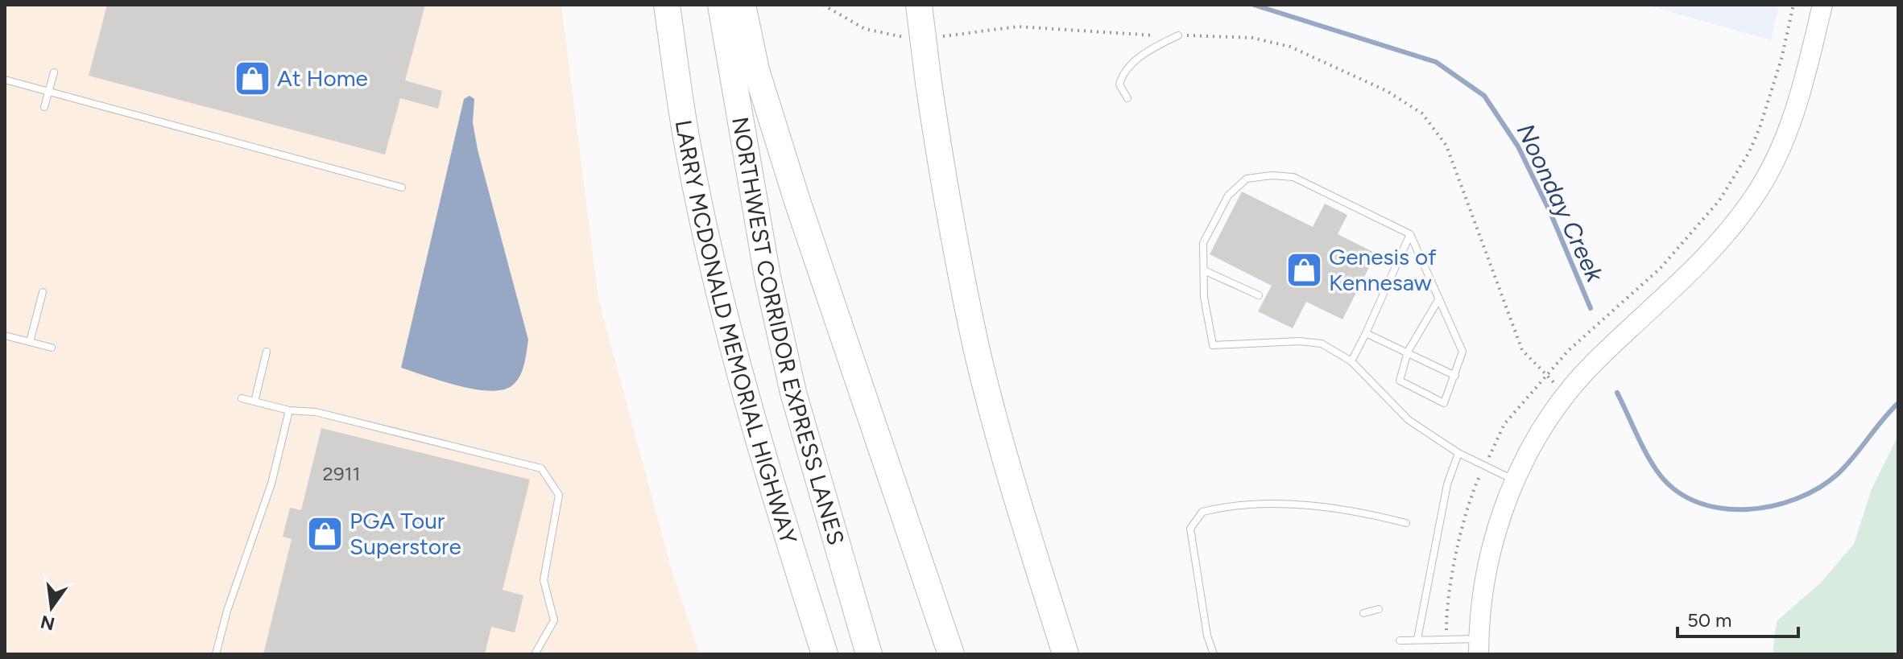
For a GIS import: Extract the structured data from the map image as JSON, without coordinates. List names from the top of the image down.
{
  "streets": {
    "highway": ["NORTHWEST CORRIDOR EXPRESS LANES", "LARRY MCDONALD MEMORIAL HIGHWAY"]
  },
  "water": ["Noonday Creek"],
  "places": {
    "shop": ["At Home", "Genesis of Kennesaw", "PGA Tour Superstore"]
  },
  "house_numbers": ["2911"],
  "scale_bar": "50 m",
  "north": "bottom"
}
